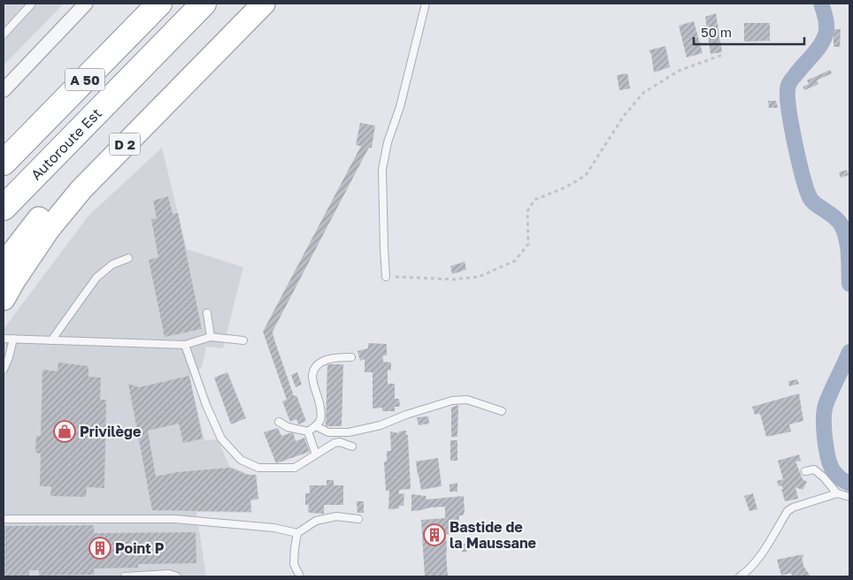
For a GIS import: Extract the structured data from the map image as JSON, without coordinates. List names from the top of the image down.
{
  "streets": {
    "highway": ["A 50", "Autoroute Est"],
    "main road": ["D 2"]
  },
  "places": {
    "shop": ["Privilège"],
    "building": ["Bastide de la Maussane", "Point P"]
  },
  "scale_bar": "50 m"
}
